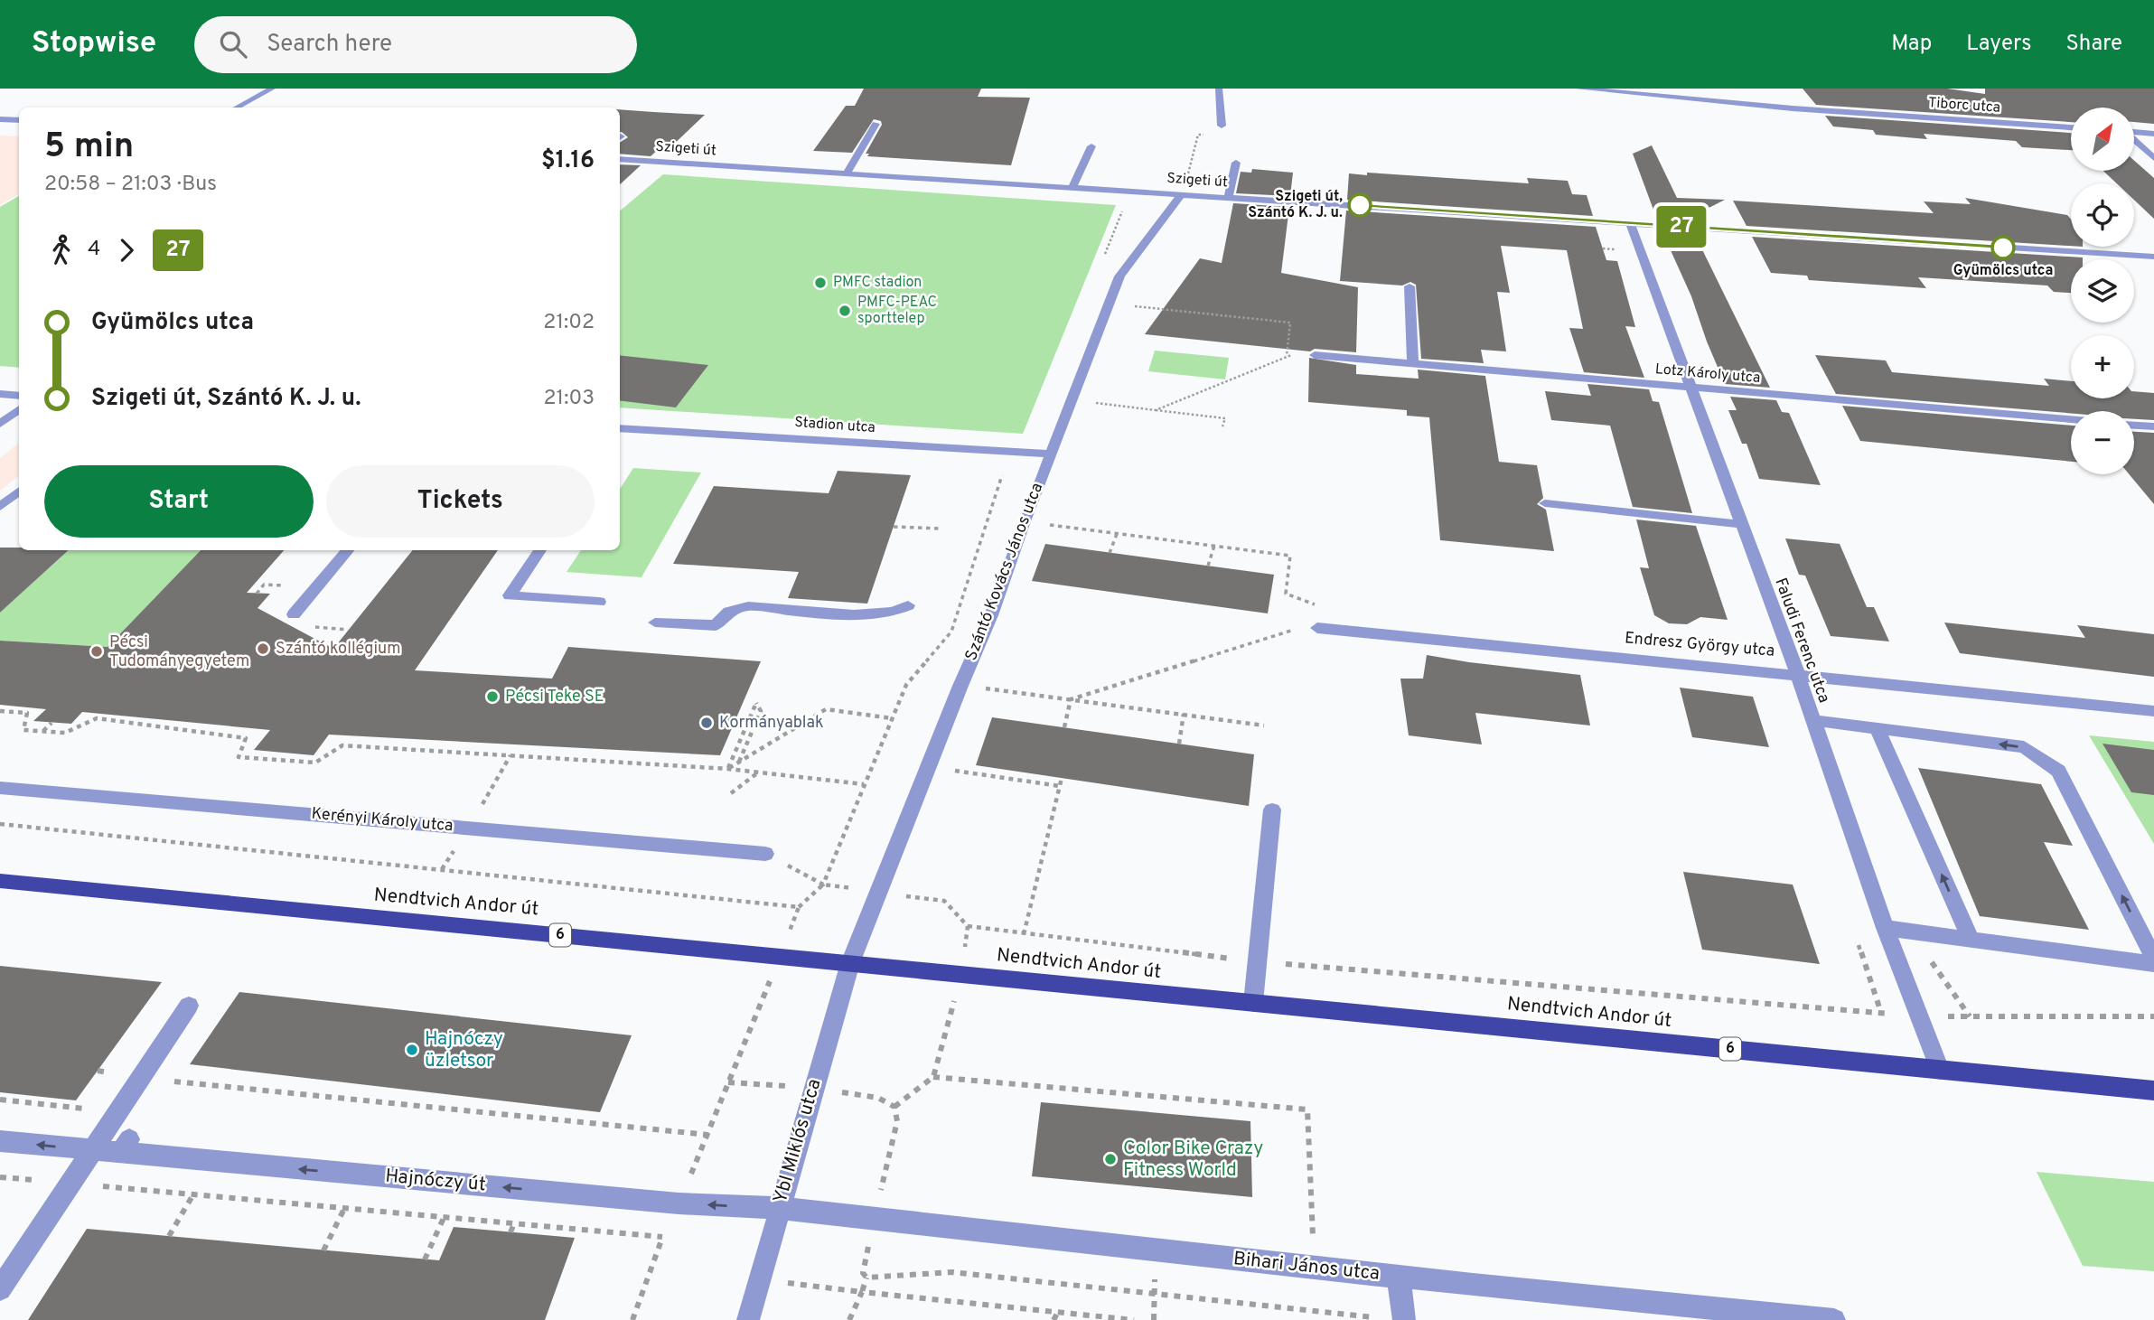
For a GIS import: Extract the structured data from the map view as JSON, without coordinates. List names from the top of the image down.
{
  "streets": {
    "main road": ["Nendtvich Andor út", "6"],
    "street": [
      "Tiborc utca",
      "Szigeti út",
      "Lotz Károly utca",
      "Stadion utca",
      "Szántó Kovács János utca",
      "Faludi Ferenc utca",
      "Endresz György utca",
      "Kerényi Károly utca",
      "Ybl Miklós utca",
      "Hajnóczy út",
      "Bihari János utca"
    ]
  },
  "crossings": [
    ["Szigeti út", "Szántó Kovács János utca"],
    ["Szigeti út", "Faludi Ferenc utca"],
    ["Lotz Károly utca", "Faludi Ferenc utca"],
    ["Stadion utca", "Szántó Kovács János utca"],
    ["Szántó Kovács János utca", "Nendtvich Andor út"],
    ["Szántó Kovács János utca", "Ybl Miklós utca"],
    ["Faludi Ferenc utca", "Endresz György utca"],
    ["Faludi Ferenc utca", "Nendtvich Andor út"],
    ["Nendtvich Andor út", "Ybl Miklós utca"],
    ["Ybl Miklós utca", "Hajnóczy út"],
    ["Ybl Miklós utca", "Bihari János utca"],
    ["Hajnóczy út", "Bihari János utca"]
  ],
  "one_way": ["Hajnóczy út"],
  "places": [
    "Szigeti út, Szántó K. J. u.",
    "Gyümölcs utca",
    "PMFC stadion",
    "PMFC-PEAC sporttelep",
    "Szántó kollégium",
    "Pécsi Tudományegyetem",
    "Pécsi Teke SE",
    "Kormányablak",
    "Hajnóczy üzletsor",
    "Color Bike Crazy Fitness World"
  ],
  "lines": ["bus line 27"],
  "north": "top right",
  "page": {
    "header": "Stopwise",
    "search": "Search here",
    "nav": ["Map", "Layers", "Share"],
    "on_map": "27",
    "map_buttons": ["+", "−"],
    "heading": ["5 min", "20:58 – 21:03 · Bus", "$1.16"],
    "legs": ["4", "27"],
    "list": [
      {
        "name": "Gyümölcs utca",
        "value": "21:02"
      },
      {
        "name": "Szigeti út, Szántó K. J. u.",
        "value": "21:03"
      }
    ],
    "buttons": ["Start", "Tickets"]
  }
}
